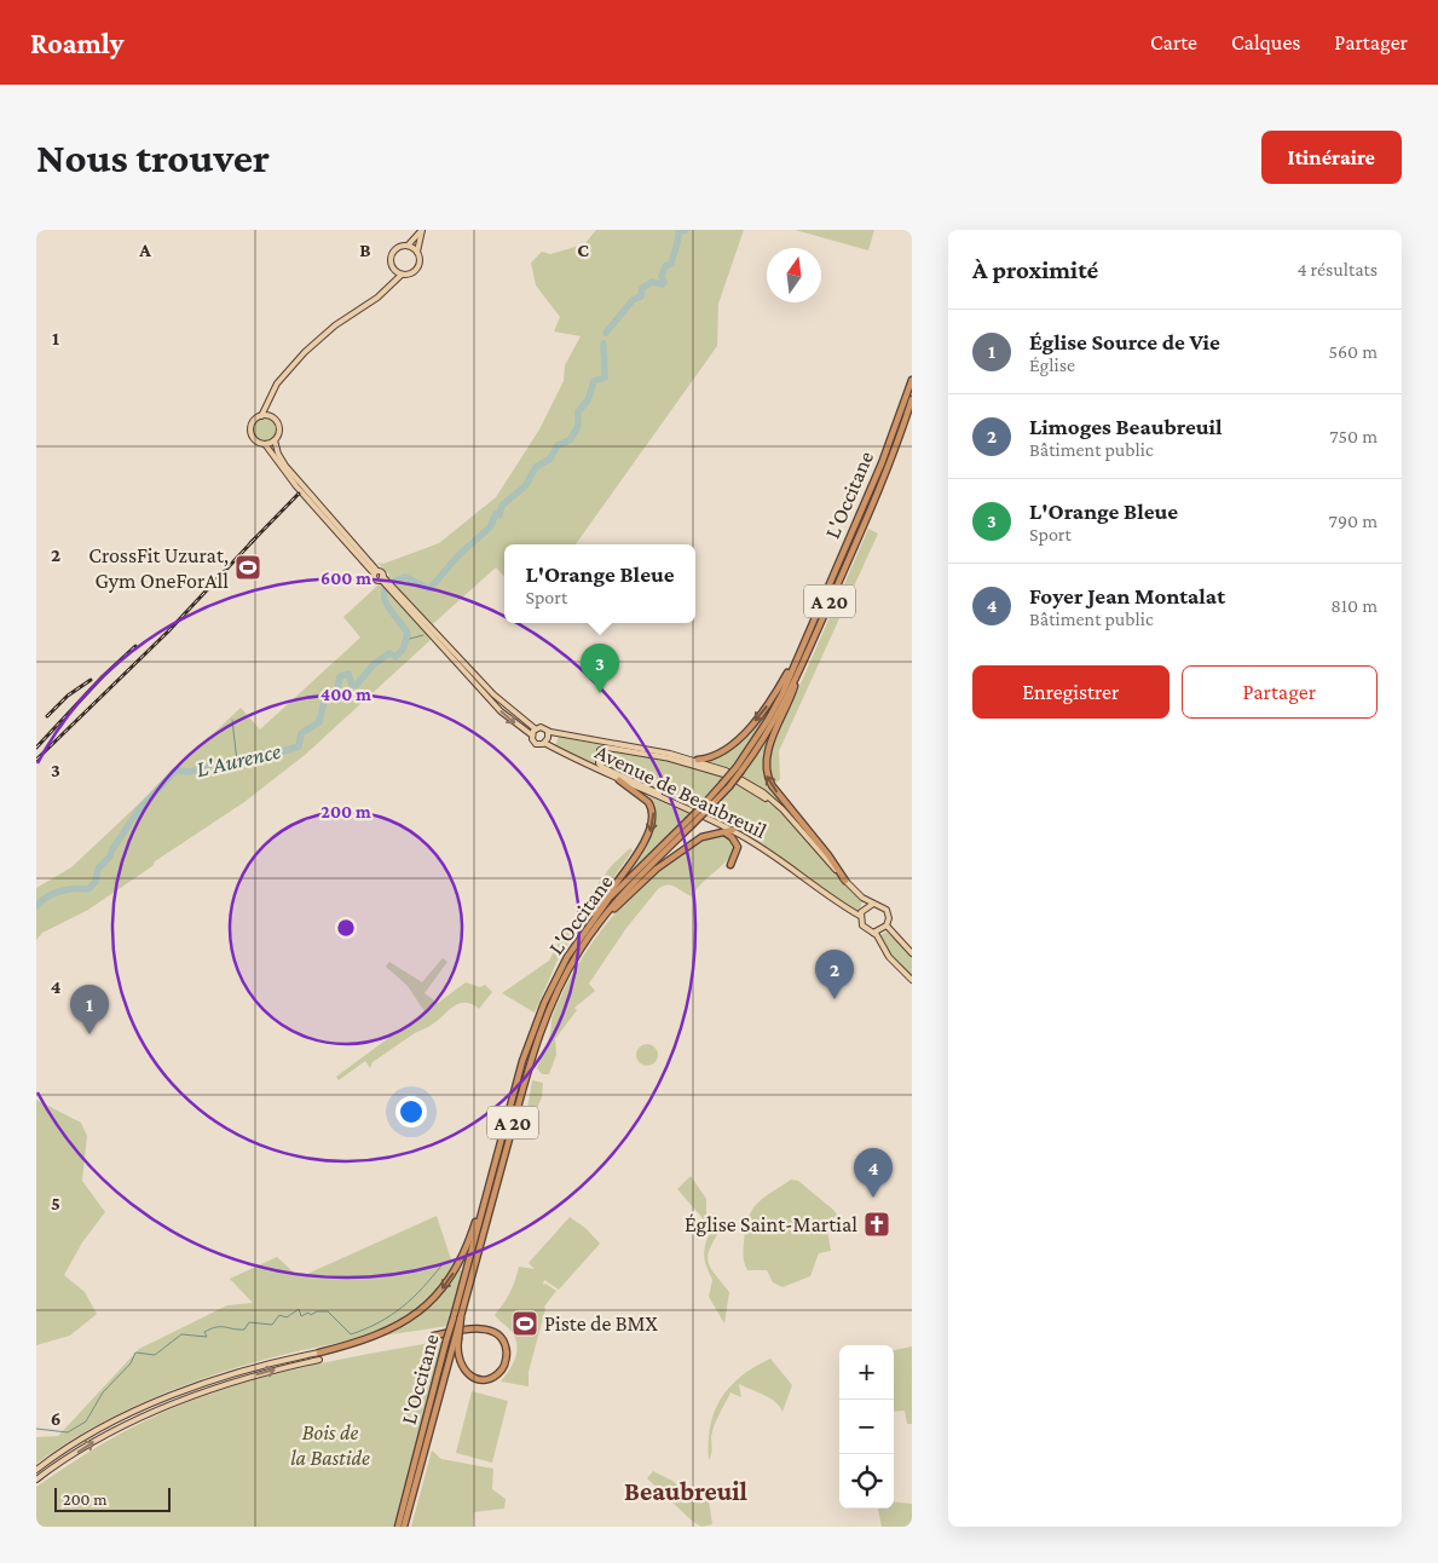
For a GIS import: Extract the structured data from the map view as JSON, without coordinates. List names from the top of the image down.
{
  "streets": {
    "highway": ["L'Occitane", "A 20"],
    "main road": ["Avenue de Beaubreuil"]
  },
  "districts": ["Beaubreuil"],
  "water": ["L'Aurence"],
  "parks": ["Bois de la Bastide"],
  "places": {
    "sports": ["CrossFit Uzurat, Gym OneForAll", "Piste de BMX"],
    "church": ["Église Saint-Martial"]
  },
  "scale_bar": "200 m",
  "north": "top",
  "page": {
    "header": "Roamly",
    "nav": ["Carte", "Calques", "Partager"],
    "buttons": [
      "Itinéraire",
      ["Enregistrer", "Partager"]
    ],
    "title": "Nous trouver",
    "heading": ["À proximité", "4 résultats"],
    "list": [
      {
        "mark": "1",
        "name": "Église Source de Vie",
        "note": "Église",
        "value": "560 m"
      },
      {
        "mark": "2",
        "name": "Limoges Beaubreuil",
        "note": "Bâtiment public",
        "value": "750 m"
      },
      {
        "mark": "3",
        "name": "L'Orange Bleue",
        "note": "Sport",
        "value": "790 m"
      },
      {
        "mark": "4",
        "name": "Foyer Jean Montalat",
        "note": "Bâtiment public",
        "value": "810 m"
      }
    ],
    "popup": ["L'Orange Bleue", "Sport"],
    "pins": [
      "3",
      "2",
      "1",
      "4"
    ],
    "map_buttons": ["+", "−"],
    "scale": "200 m"
  },
  "grid": {
    "columns": ["A", "B", "C"],
    "rows": [
      "1",
      "2",
      "3",
      "4",
      "5",
      "6"
    ]
  },
  "rings": ["600 m", "400 m", "200 m"]
}
